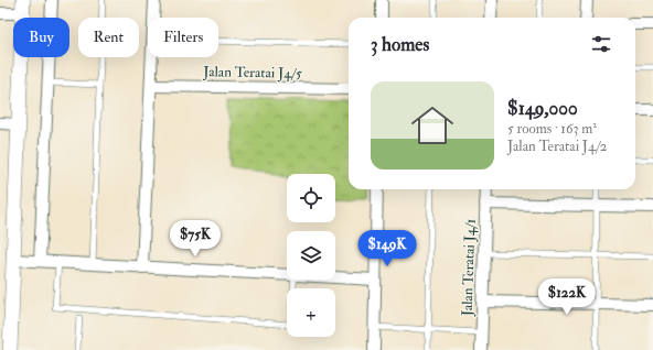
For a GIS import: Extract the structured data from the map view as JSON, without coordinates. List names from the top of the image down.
{
  "streets": {
    "street": ["Jalan Teratai J4/5", "Jalan Teratai J4/1"]
  },
  "page": {
    "chip": ["Buy", "Rent", "Filters"],
    "heading": "3 homes",
    "list": [
      {
        "name": "$149,000",
        "note": "5 rooms · 163 m² · Jalan Teratai J4/2"
      }
    ],
    "map_buttons": "+",
    "price": ["$75K", "$149K", "$122K"]
  }
}
